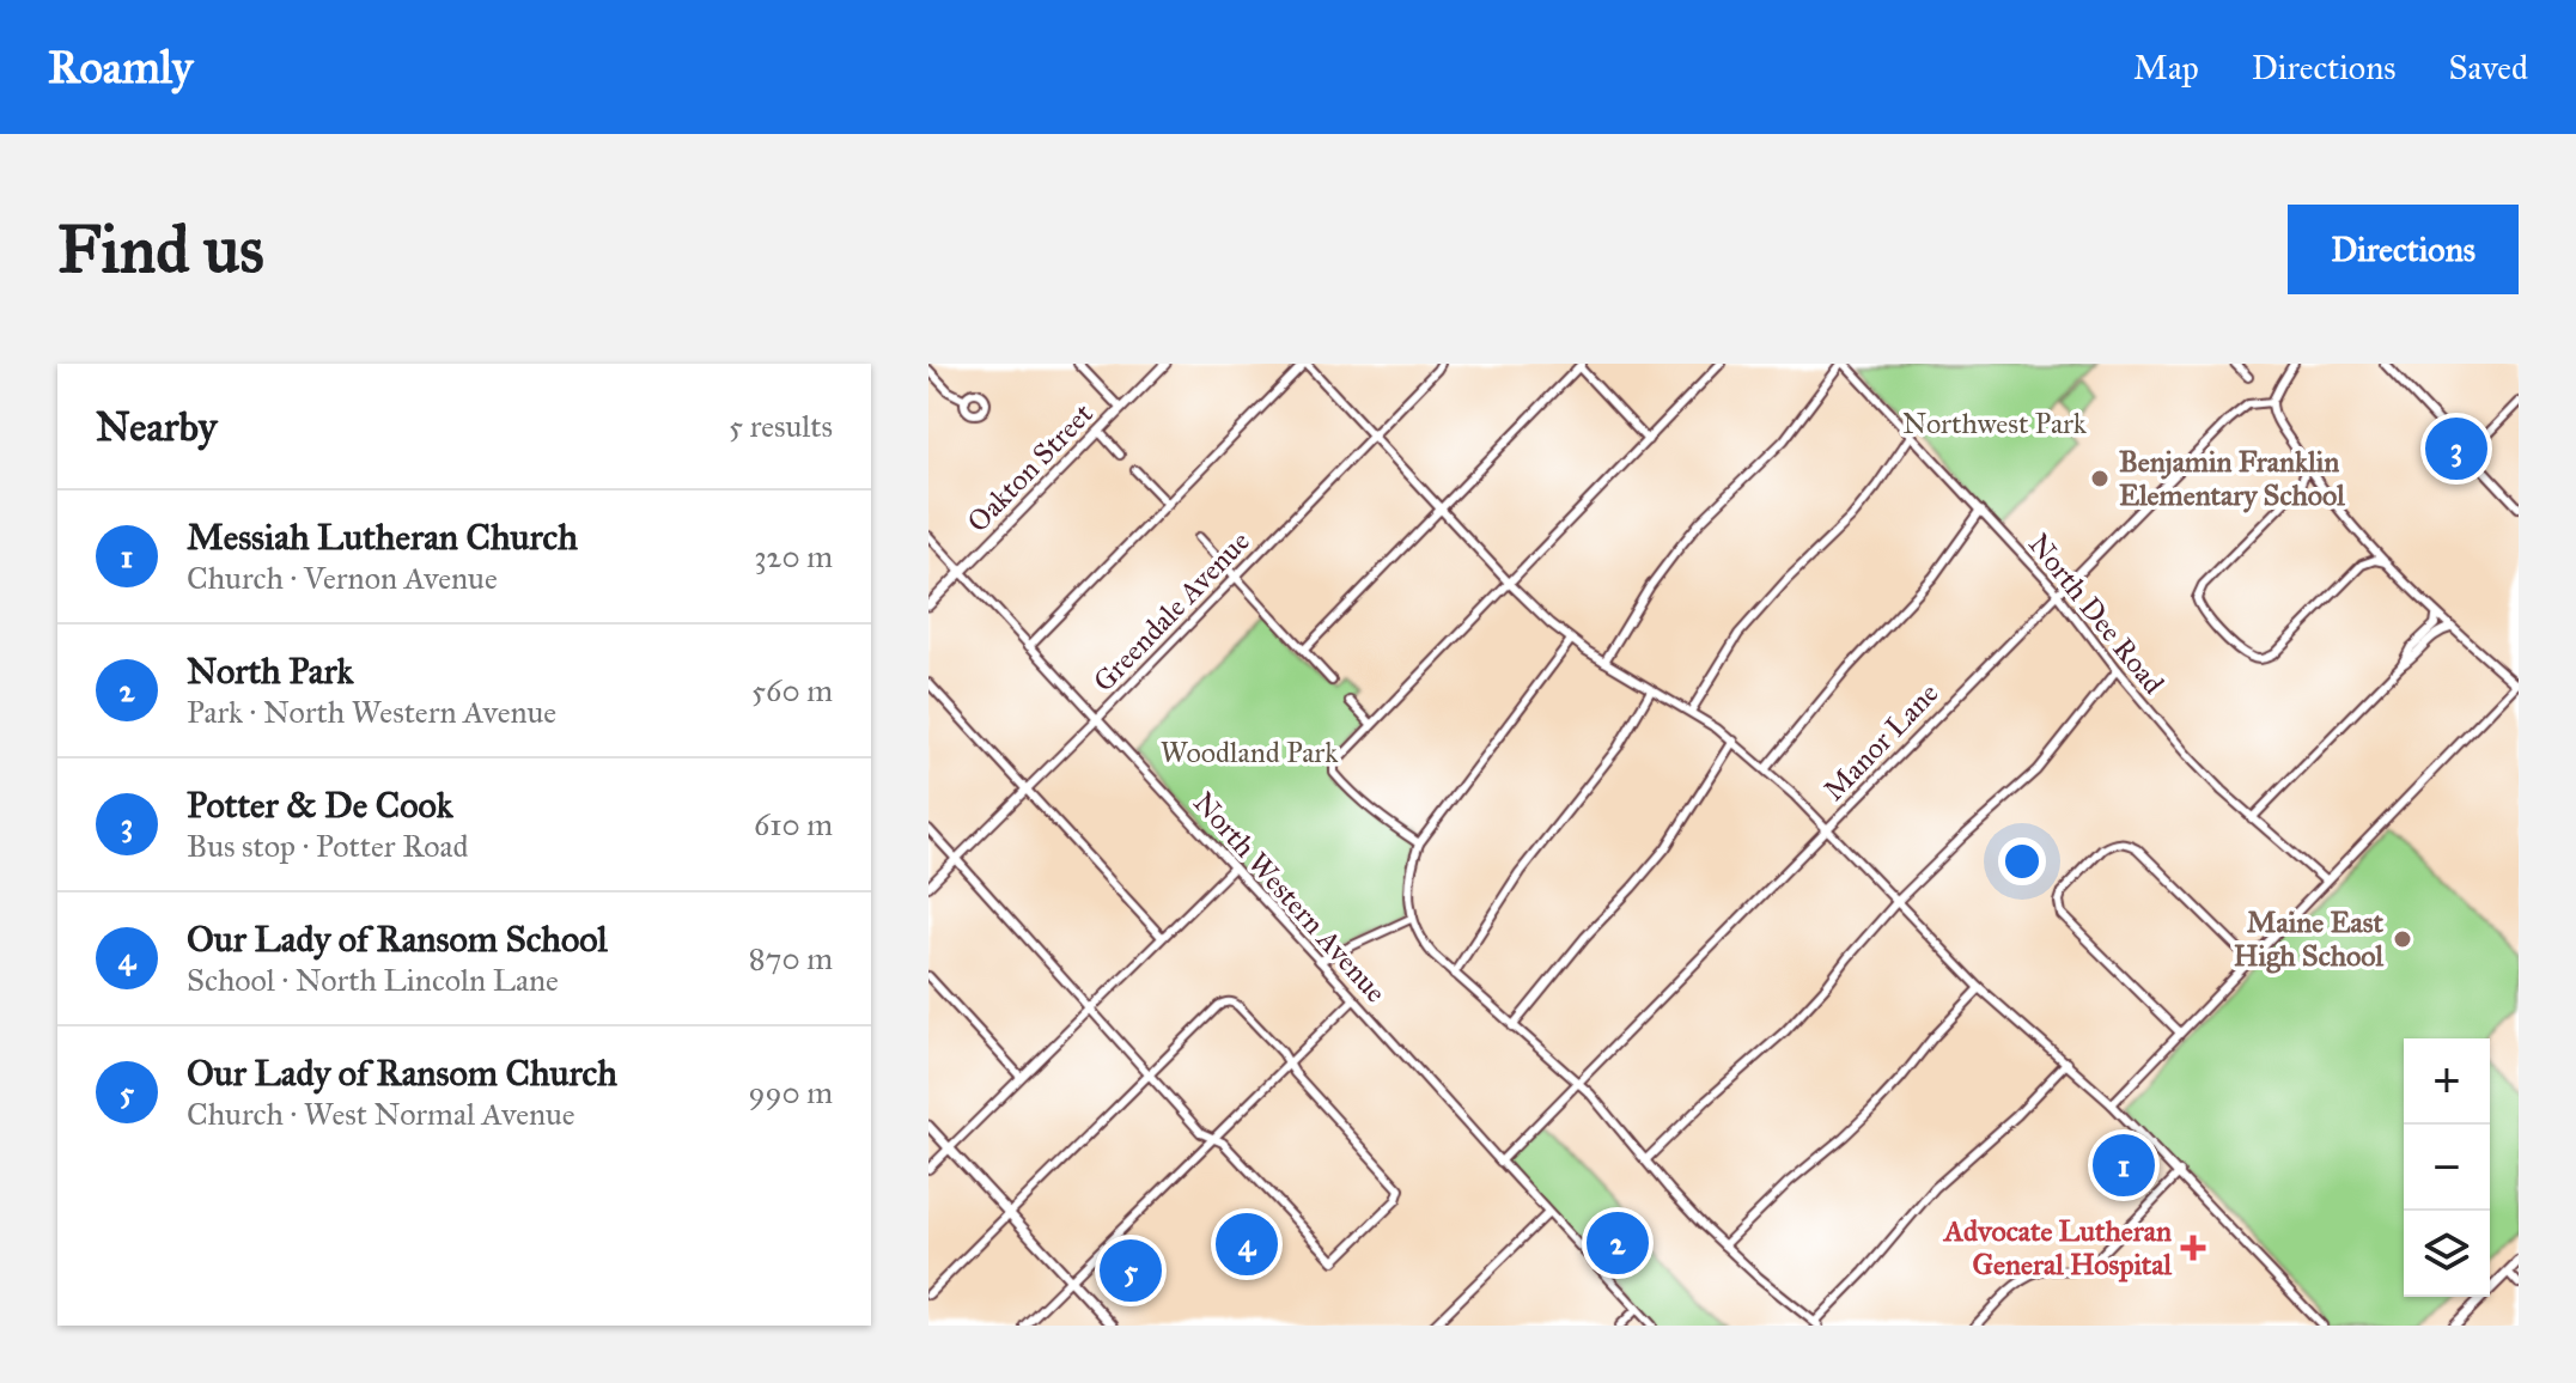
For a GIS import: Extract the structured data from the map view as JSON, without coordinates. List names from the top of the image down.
{
  "streets": {
    "main road": ["Oakton Street"],
    "street": [
      "Greendale Avenue",
      "North Dee Road",
      "Manor Lane",
      "North Western Avenue"
    ]
  },
  "crossings": [
    ["Oakton Street", "North Western Avenue"],
    ["Greendale Avenue", "North Western Avenue"],
    ["North Dee Road", "Manor Lane"],
    ["Manor Lane", "North Western Avenue"]
  ],
  "parks": ["Northwest Park", "Woodland Park"],
  "places": {
    "other": ["Benjamin Franklin Elementary School", "Maine East High School"],
    "health": ["Advocate Lutheran General Hospital"]
  },
  "page": {
    "header": "Roamly",
    "nav": ["Map", "Directions", "Saved"],
    "buttons": "Directions",
    "title": "Find us",
    "heading": ["Nearby", "5 results"],
    "pins": [
      "3",
      "1",
      "2",
      "4",
      "5"
    ],
    "list": [
      {
        "mark": "1",
        "name": "Messiah Lutheran Church",
        "note": "Church · Vernon Avenue",
        "value": "320 m"
      },
      {
        "mark": "2",
        "name": "North Park",
        "note": "Park · North Western Avenue",
        "value": "560 m"
      },
      {
        "mark": "3",
        "name": "Potter & De Cook",
        "note": "Bus stop · Potter Road",
        "value": "610 m"
      },
      {
        "mark": "4",
        "name": "Our Lady of Ransom School",
        "note": "School · North Lincoln Lane",
        "value": "870 m"
      },
      {
        "mark": "5",
        "name": "Our Lady of Ransom Church",
        "note": "Church · West Normal Avenue",
        "value": "990 m"
      }
    ],
    "map_buttons": ["+", "−"]
  }
}
